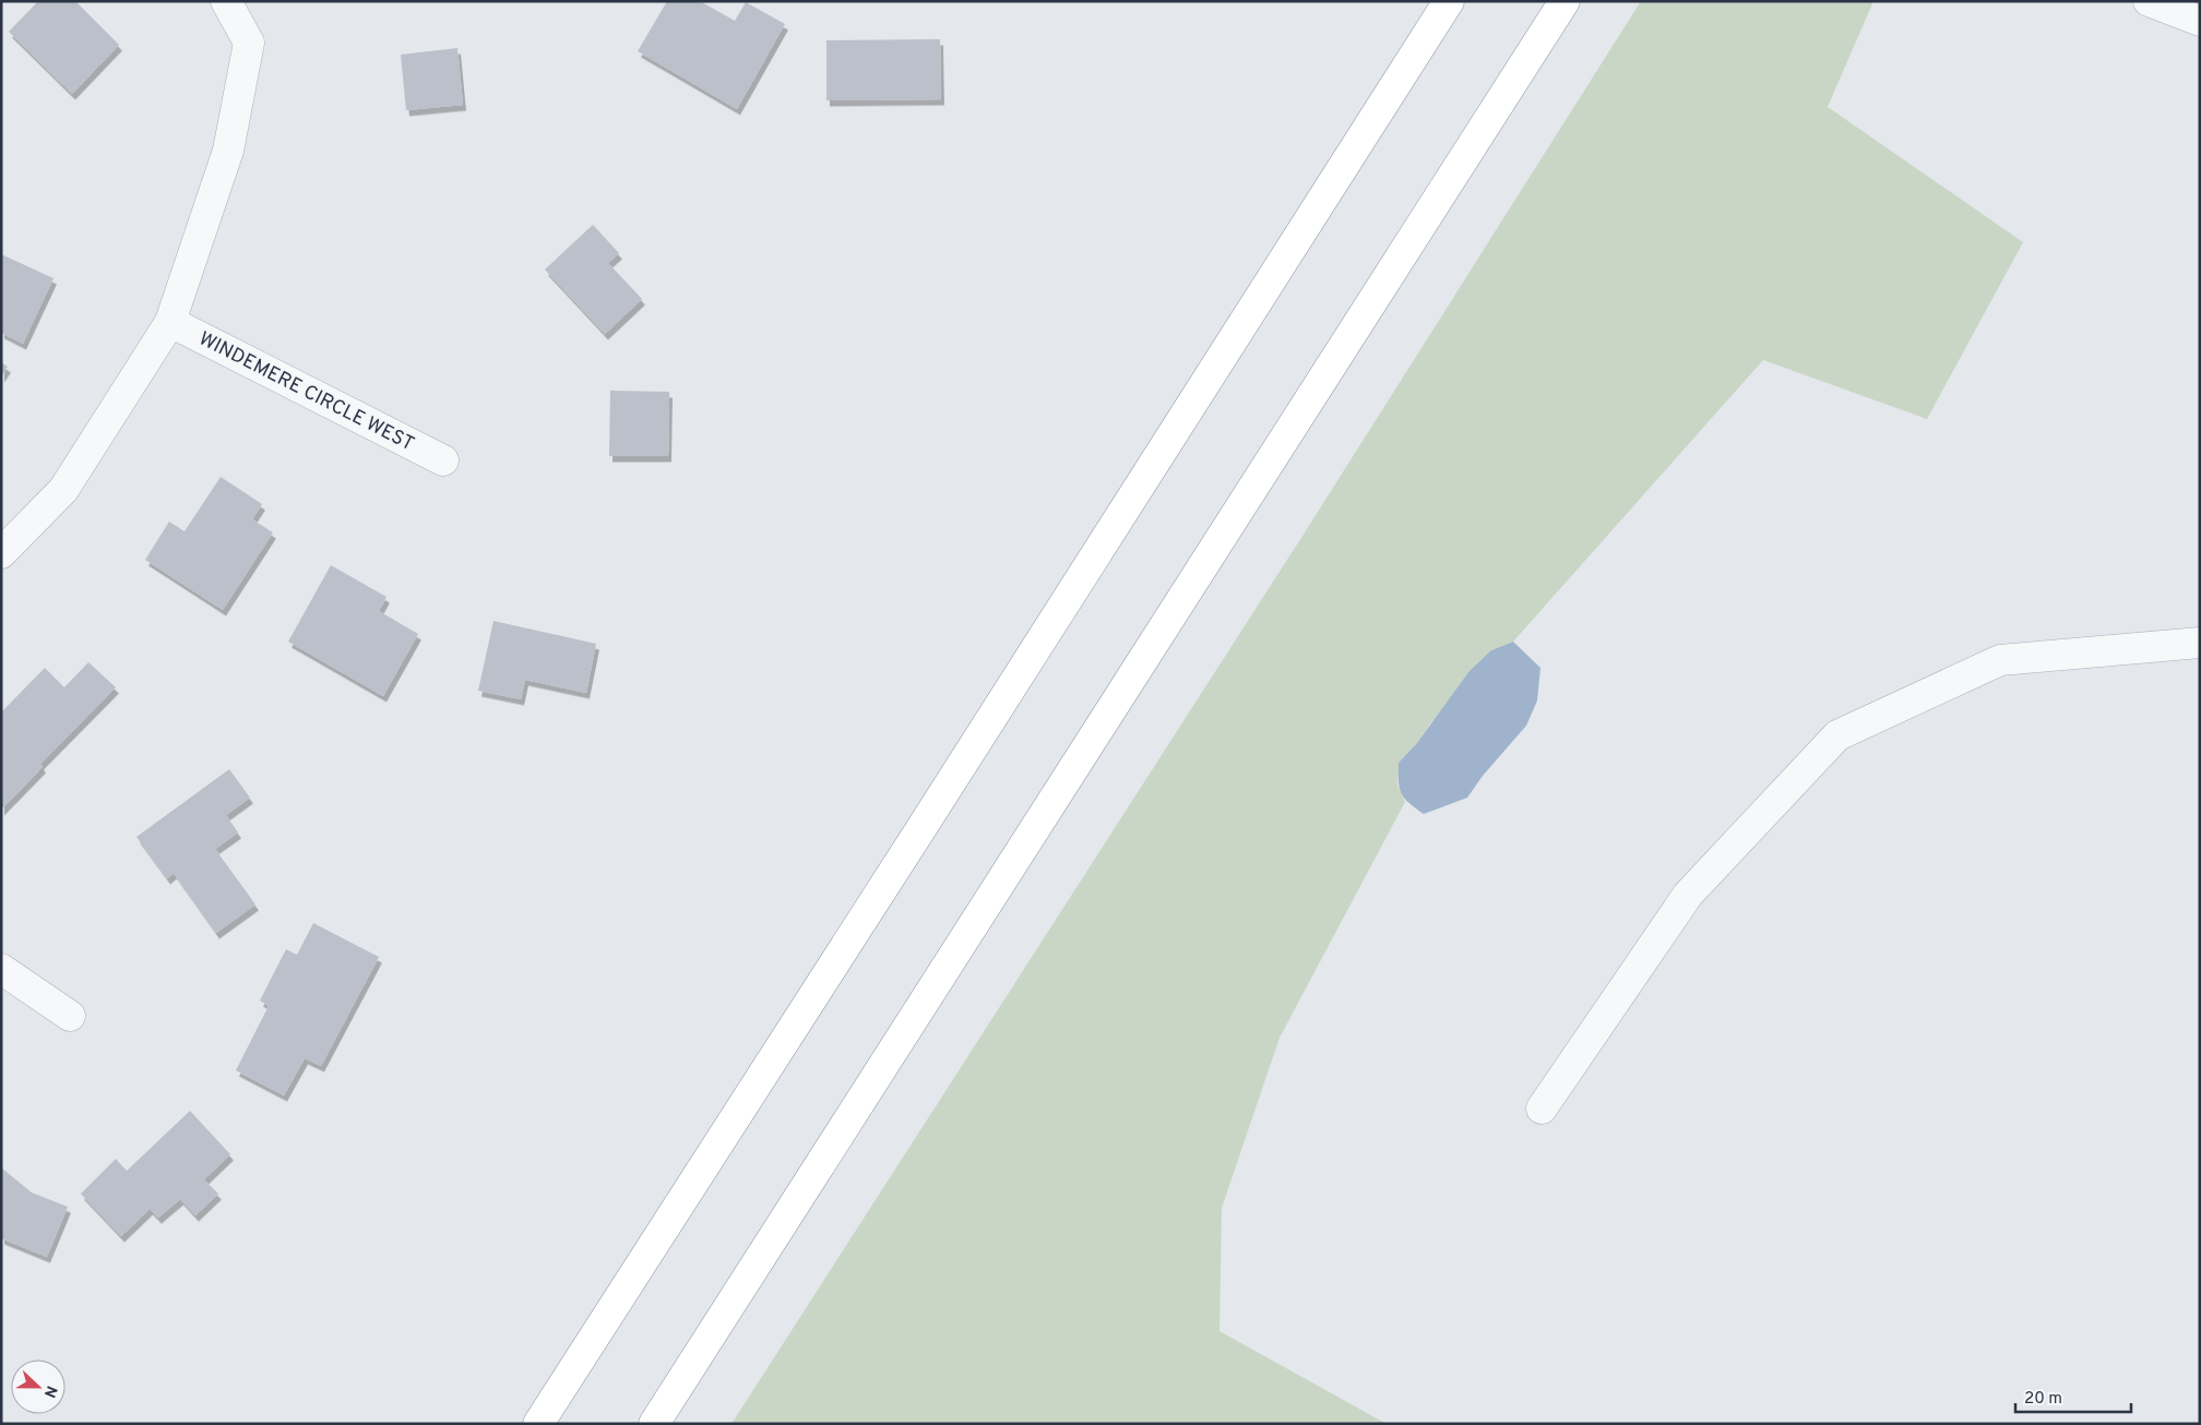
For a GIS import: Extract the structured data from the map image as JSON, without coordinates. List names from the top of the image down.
{
  "streets": {
    "street": ["WINDEMERE CIRCLE WEST"]
  },
  "scale_bar": "20 m",
  "north": "right"
}
